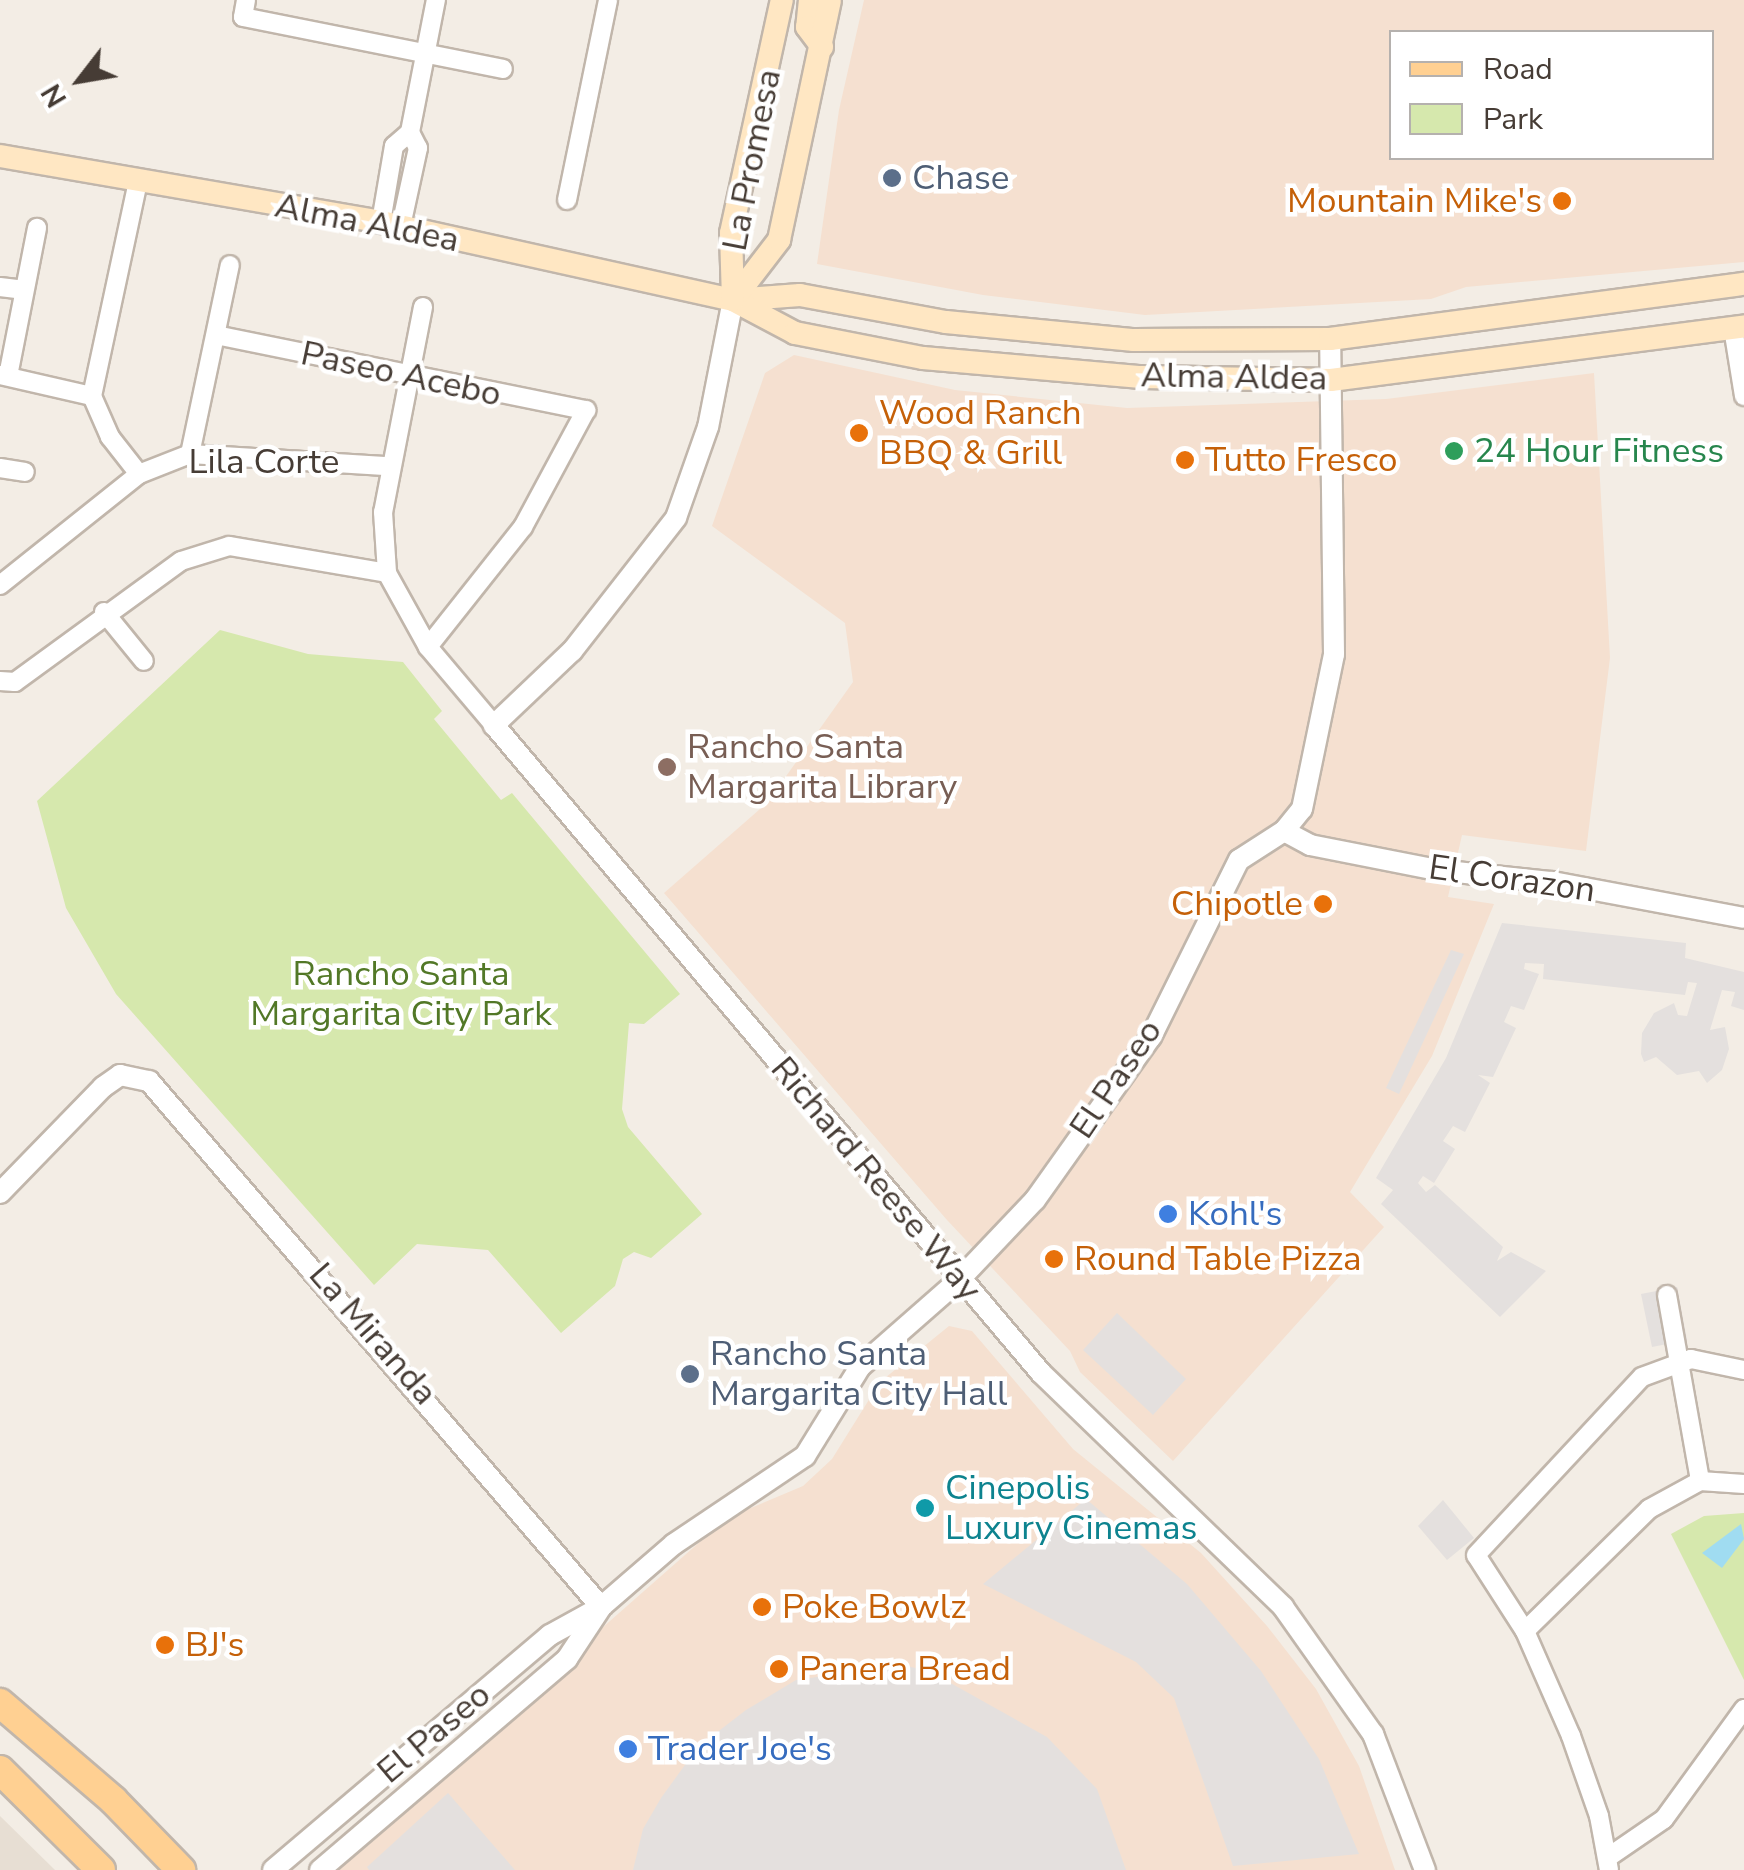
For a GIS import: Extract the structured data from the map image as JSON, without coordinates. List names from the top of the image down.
{
  "streets": {
    "main road": ["La Promesa", "Alma Aldea"],
    "street": [
      "Paseo Acebo",
      "Lila Corte",
      "El Corazon",
      "El Paseo",
      "Richard Reese Way",
      "La Miranda"
    ]
  },
  "crossings": [
    ["La Promesa", "Alma Aldea"],
    ["Alma Aldea", "El Paseo"],
    ["El Corazon", "El Paseo"],
    ["El Paseo", "Richard Reese Way"],
    ["El Paseo", "La Miranda"]
  ],
  "parks": ["Rancho Santa Margarita City Park"],
  "places": [
    "Chase",
    "Mountain Mike's",
    "Wood Ranch BBQ & Grill",
    "24 Hour Fitness",
    "Tutto Fresco",
    "Rancho Santa Margarita Library",
    "Chipotle",
    "Kohl's",
    "Round Table Pizza",
    "Rancho Santa Margarita City Hall",
    "Cinepolis Luxury Cinemas",
    "Poke Bowlz",
    "BJ's",
    "Panera Bread",
    "Trader Joe's"
  ],
  "legend": ["Road", "Park"],
  "north": "bottom left"
}
